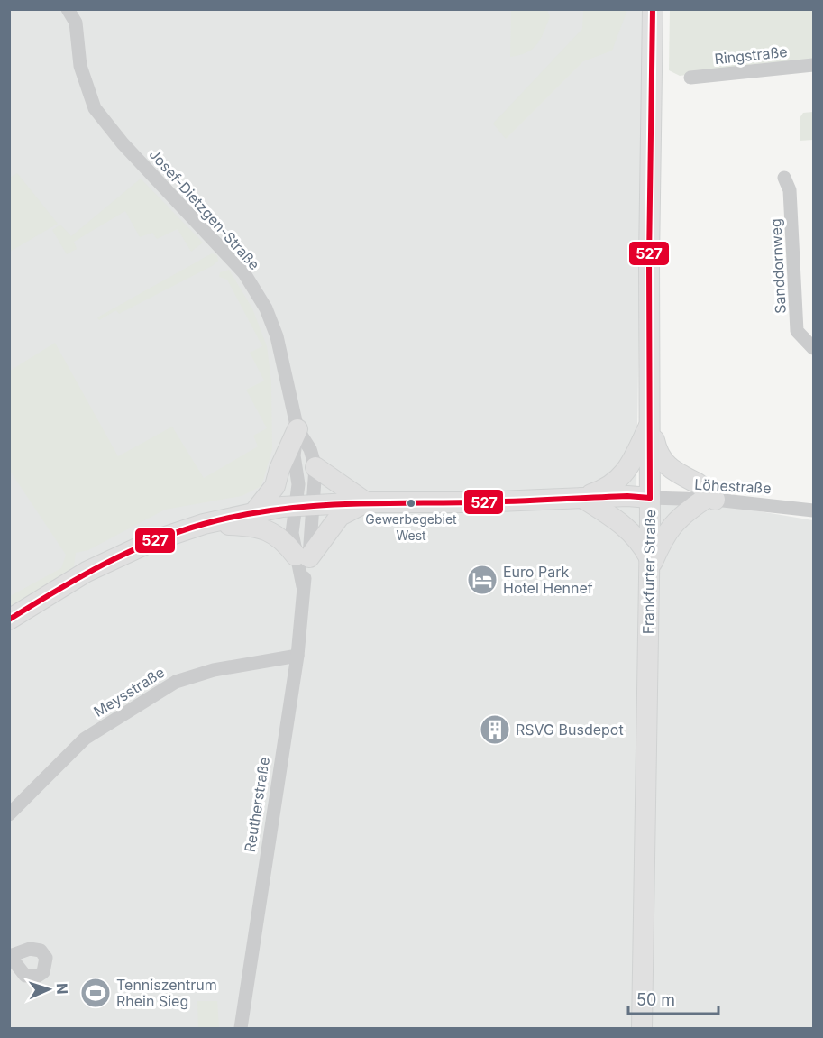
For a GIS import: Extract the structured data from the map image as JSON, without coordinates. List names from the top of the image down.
{
  "streets": {
    "main road": ["Frankfurter Straße"],
    "street": [
      "Ringstraße",
      "Josef-Dietzgen-Straße",
      "Sanddornweg",
      "Löhestraße",
      "Meysstraße",
      "Reutherstraße"
    ]
  },
  "crossings": [
    ["Josef-Dietzgen-Straße", "Reutherstraße"],
    ["Löhestraße", "Frankfurter Straße"],
    ["Meysstraße", "Reutherstraße"]
  ],
  "places": {
    "other": ["Gewerbegebiet West"],
    "hotel": ["Euro Park Hotel Hennef"],
    "building": ["RSVG Busdepot"],
    "sports": ["Tenniszentrum Rhein Sieg"]
  },
  "lines": ["transit line 527"],
  "scale_bar": "50 m",
  "north": "right"
}
